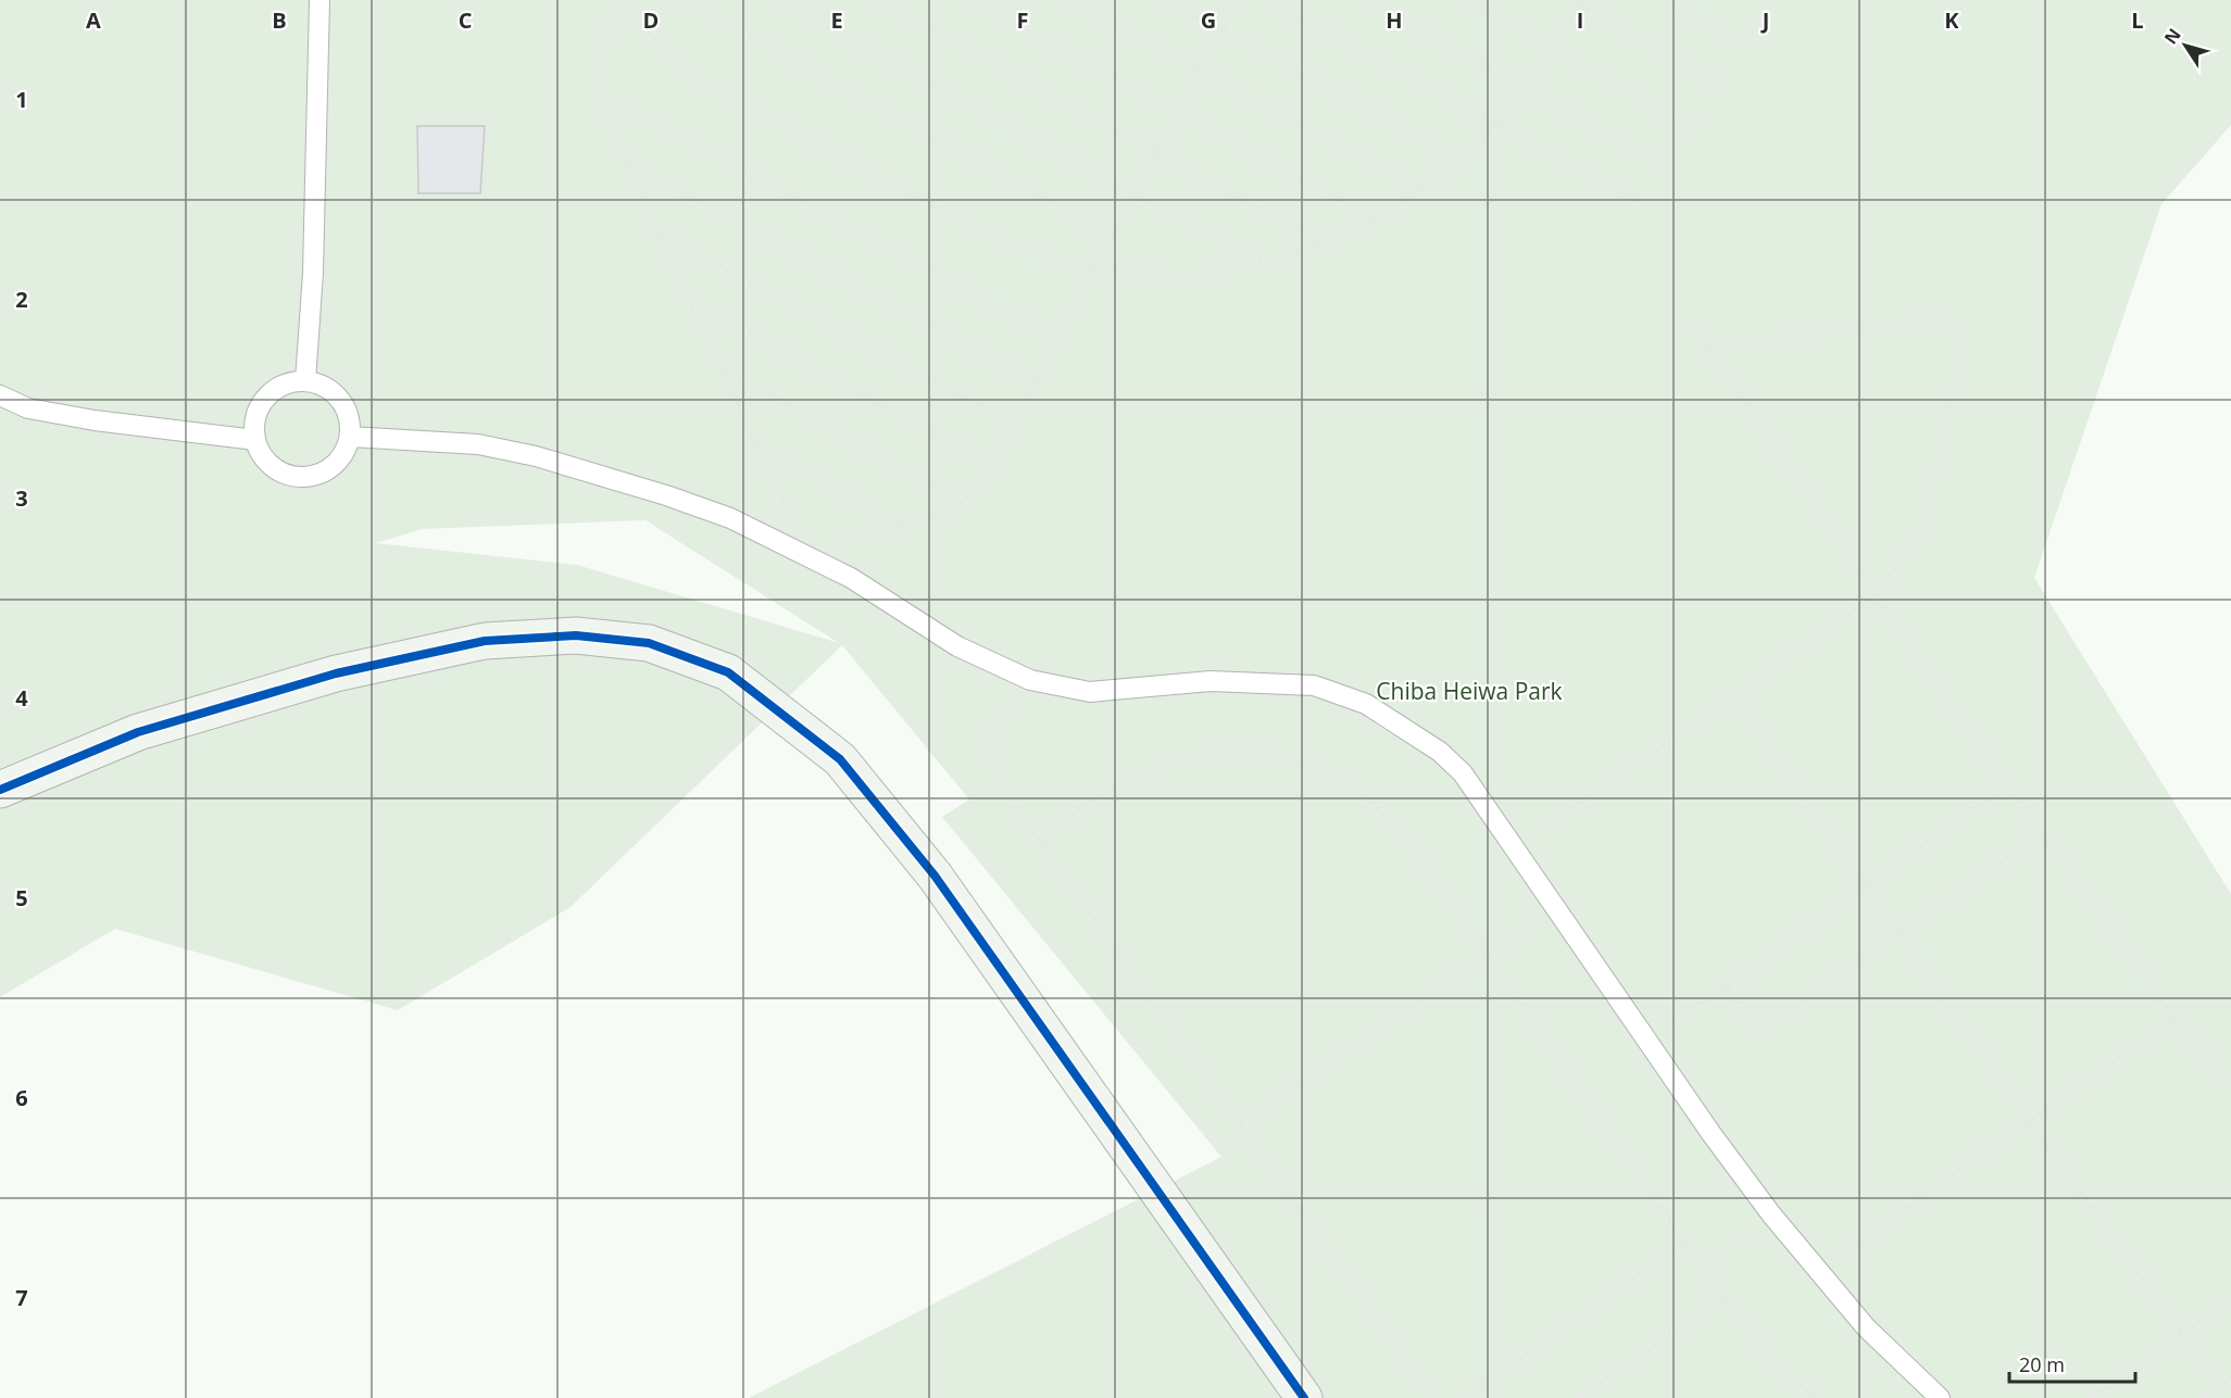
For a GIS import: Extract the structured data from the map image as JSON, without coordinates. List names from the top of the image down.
{
  "parks": ["Chiba Heiwa Park"],
  "scale_bar": "20 m",
  "north": "top left",
  "grid": {
    "columns": [
      "A",
      "B",
      "C",
      "D",
      "E",
      "F",
      "G",
      "H",
      "I",
      "J",
      "K",
      "L"
    ],
    "rows": [
      "1",
      "2",
      "3",
      "4",
      "5",
      "6",
      "7"
    ]
  }
}
